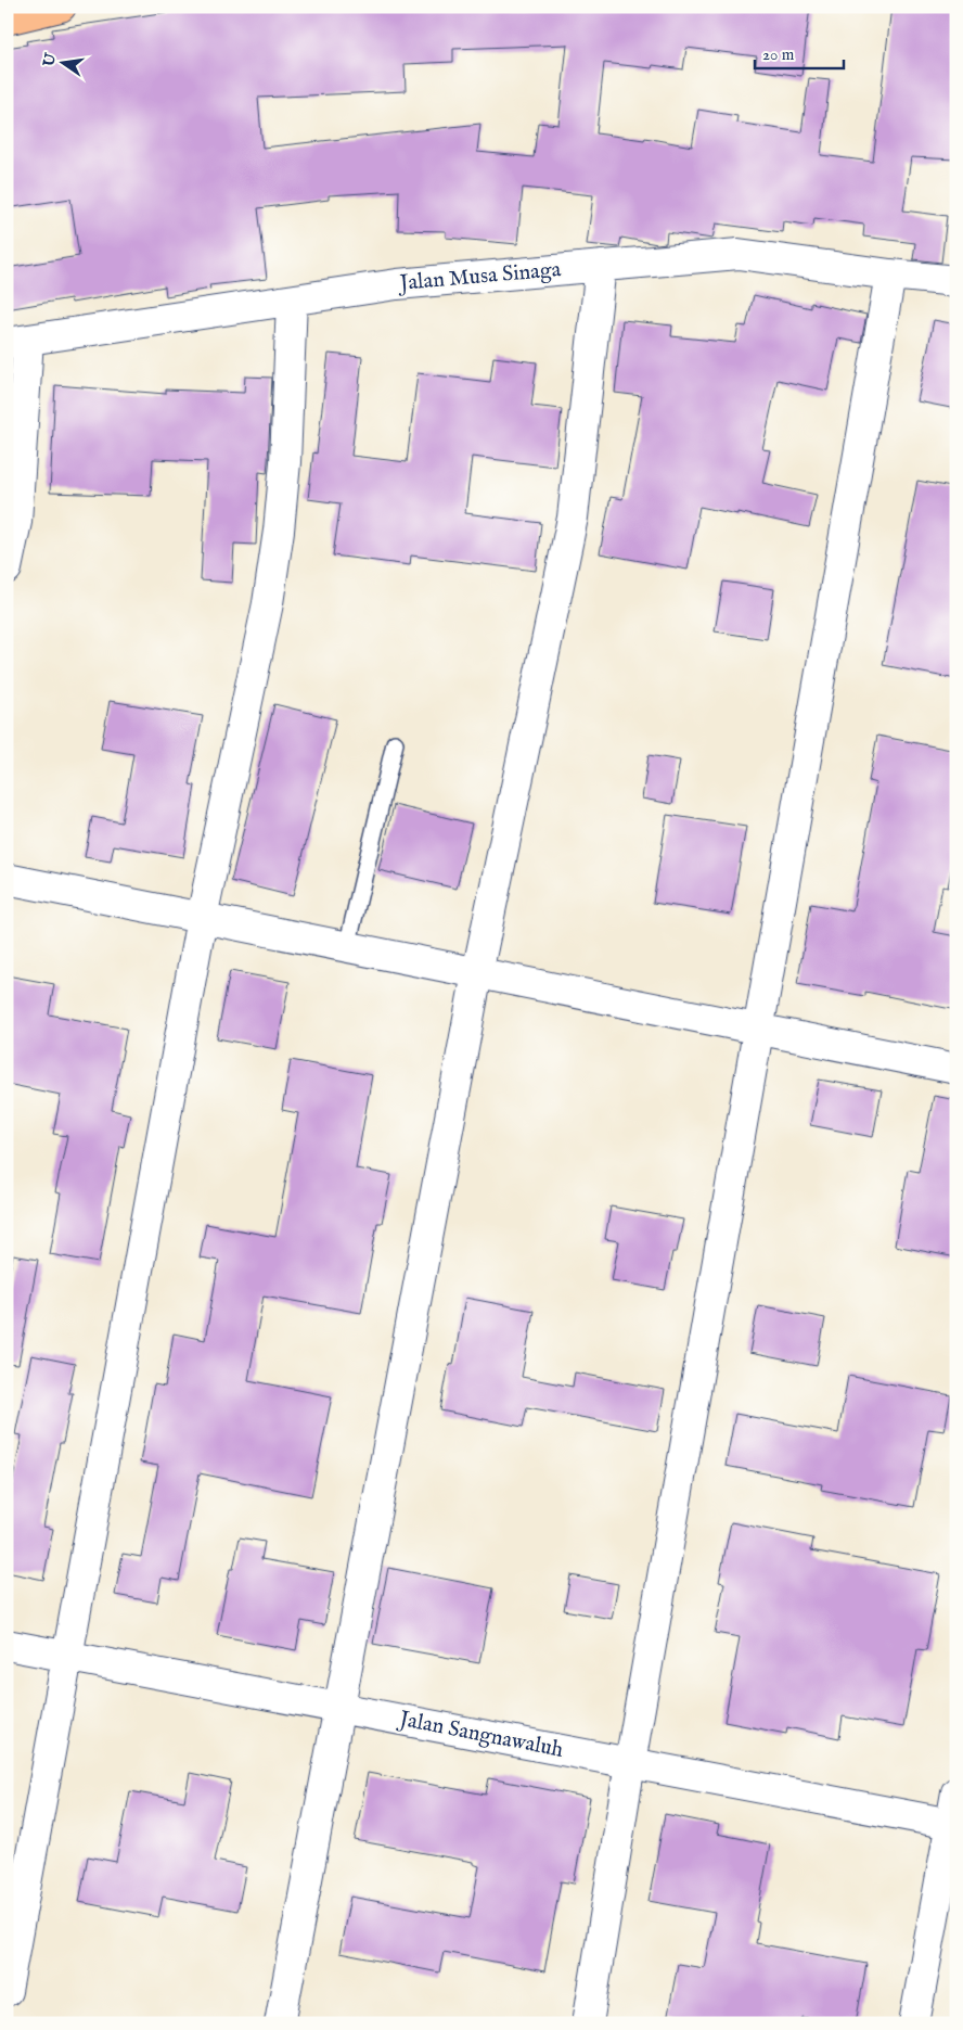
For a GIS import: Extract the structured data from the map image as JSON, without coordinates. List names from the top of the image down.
{
  "streets": {
    "street": ["Jalan Musa Sinaga", "Jalan Sangnawaluh"]
  },
  "scale_bar": "20 m",
  "north": "left"
}
